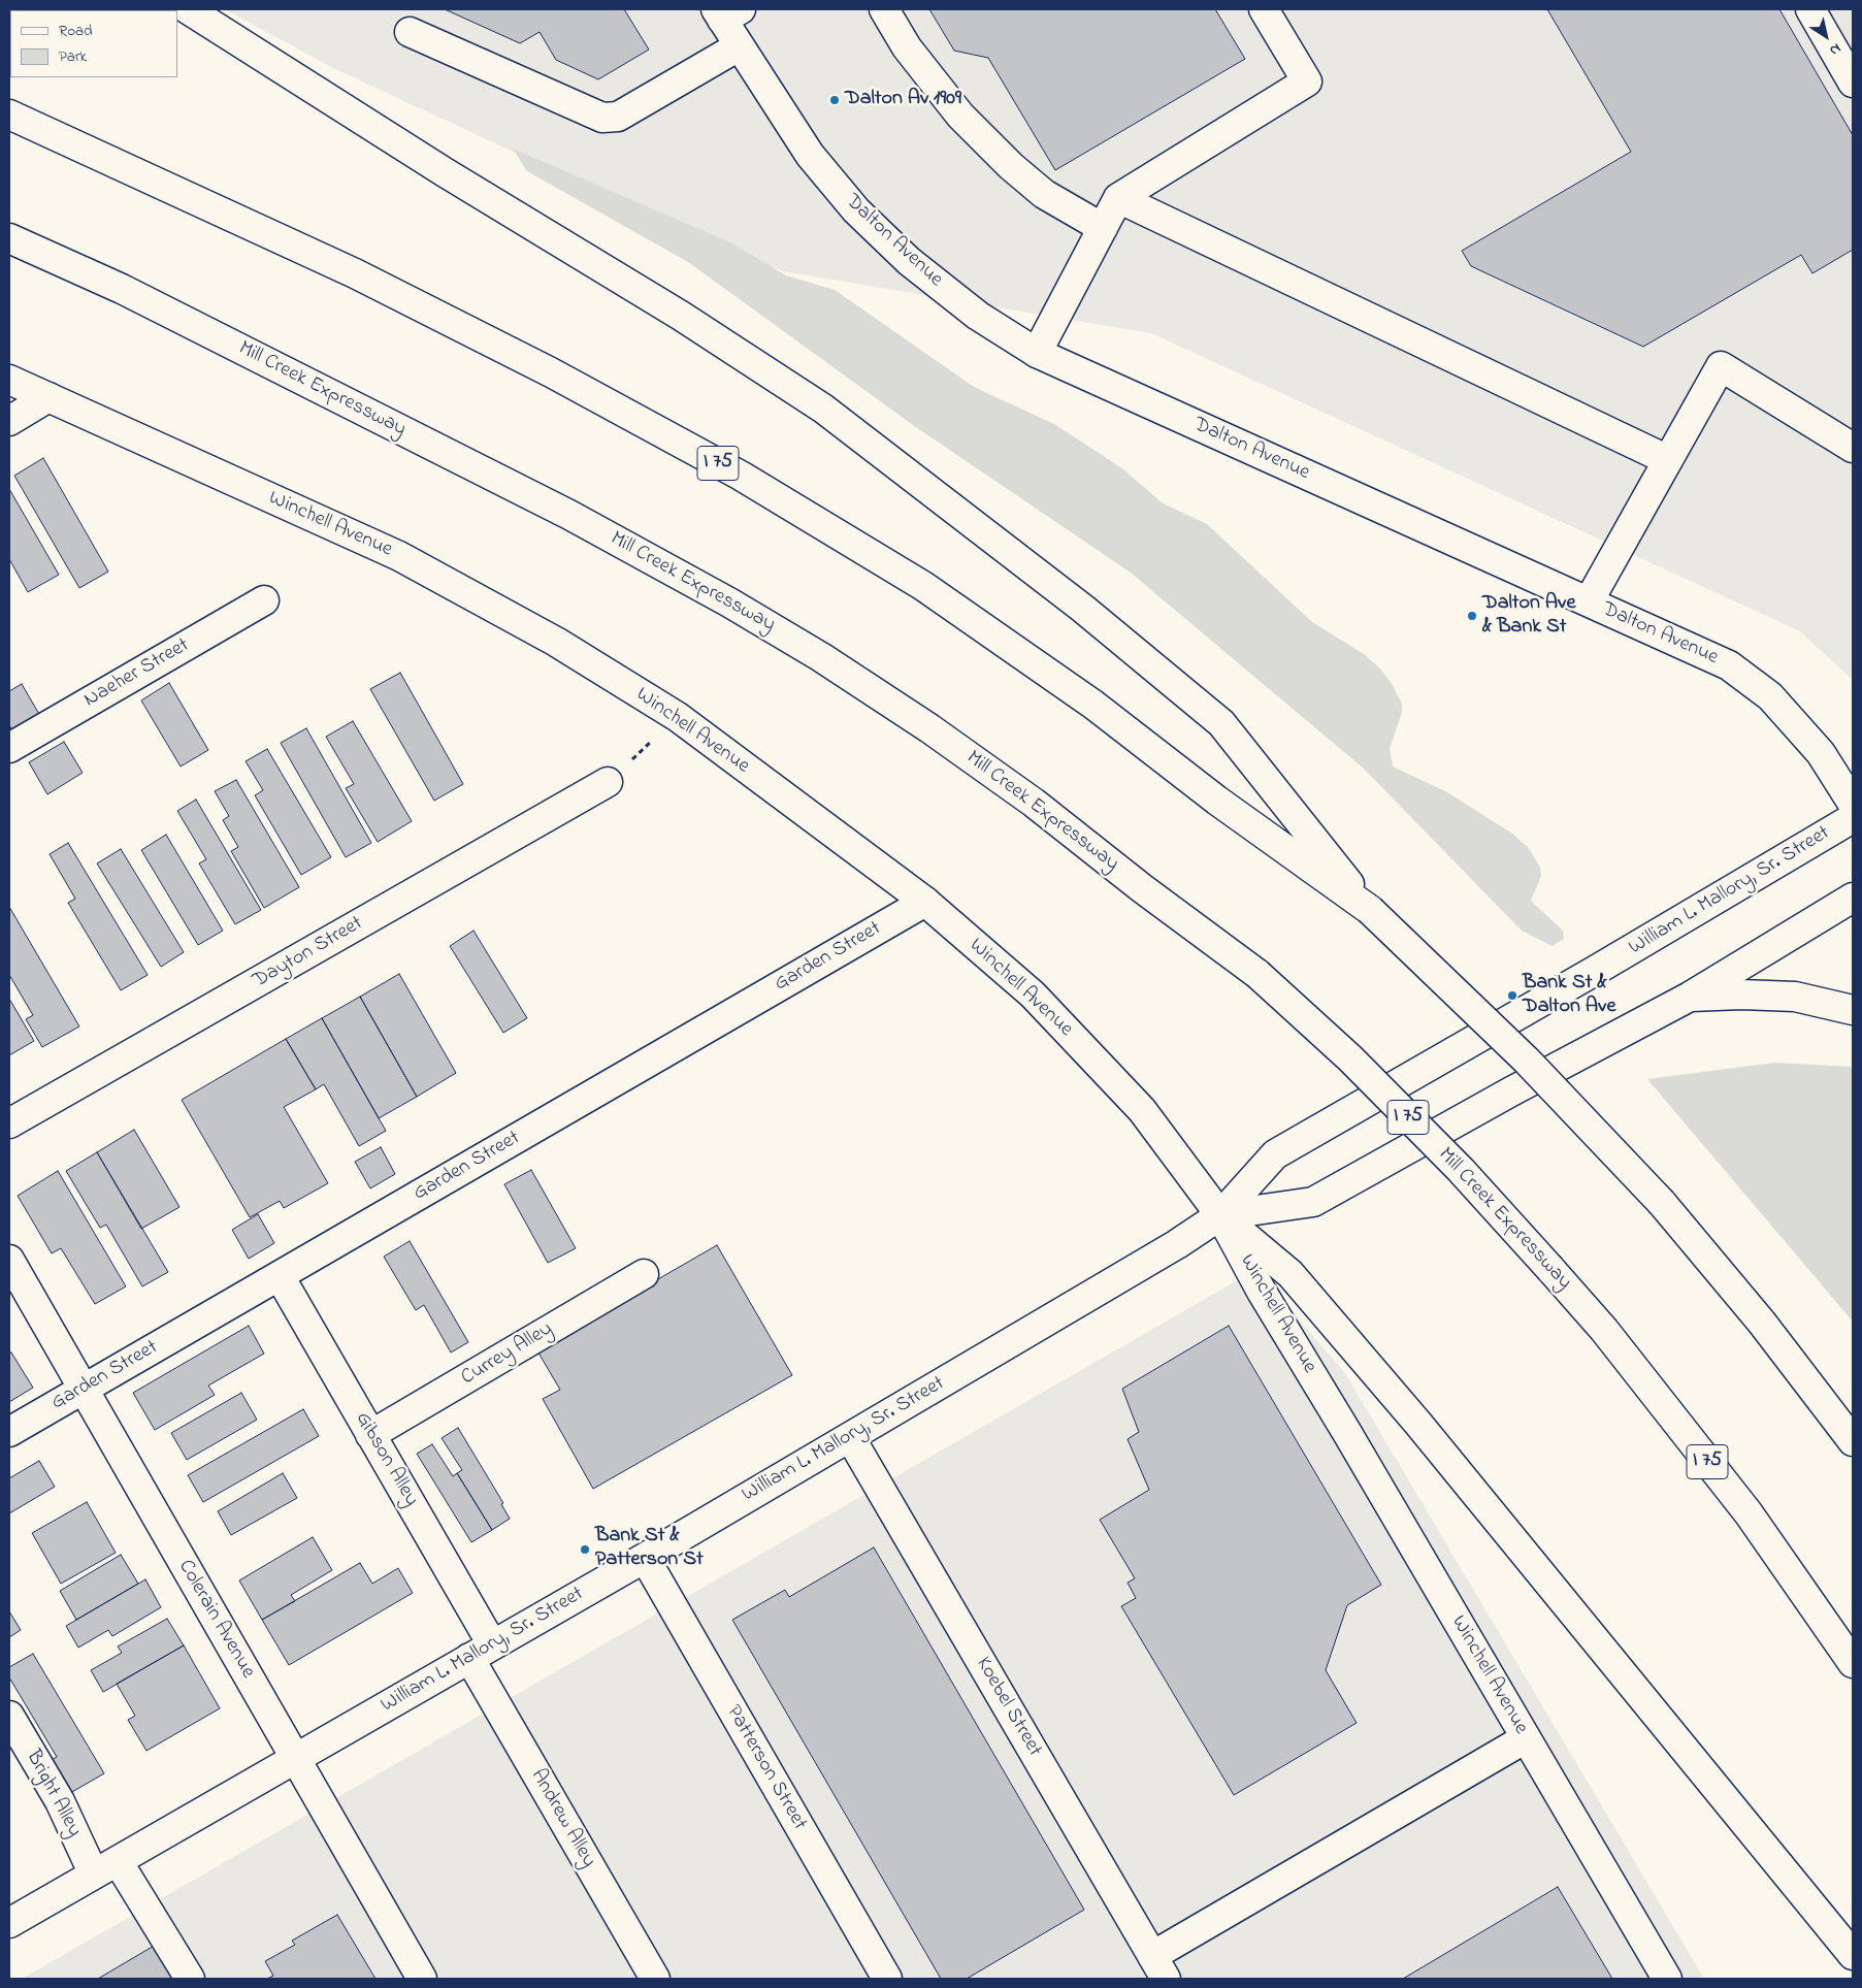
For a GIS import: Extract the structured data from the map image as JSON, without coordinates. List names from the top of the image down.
{
  "streets": {
    "main road": [
      "Dalton Avenue",
      "Mill Creek Expressway",
      "I 75",
      "Winchell Avenue",
      "Naeher Street",
      "William L. Mallory, Sr. Street",
      "Dayton Street",
      "Garden Street",
      "Currey Alley",
      "Gibson Alley",
      "Colerain Avenue",
      "Koebel Street",
      "Patterson Street",
      "Bright Alley",
      "Andrew Alley"
    ]
  },
  "crossings": [
    ["Winchell Avenue", "William L. Mallory, Sr. Street"],
    ["Winchell Avenue", "Garden Street"],
    ["William L. Mallory, Sr. Street", "Gibson Alley"],
    ["William L. Mallory, Sr. Street", "Colerain Avenue"],
    ["William L. Mallory, Sr. Street", "Koebel Street"],
    ["William L. Mallory, Sr. Street", "Patterson Street"],
    ["William L. Mallory, Sr. Street", "Bright Alley"],
    ["William L. Mallory, Sr. Street", "Andrew Alley"],
    ["Garden Street", "Gibson Alley"],
    ["Garden Street", "Colerain Avenue"],
    ["Currey Alley", "Gibson Alley"],
    ["Gibson Alley", "Andrew Alley"]
  ],
  "places": [
    "Dalton Av 1909",
    "Dalton Ave & Bank St",
    "Bank St & Dalton Ave",
    "Bank St & Patterson St"
  ],
  "legend": ["Road", "Park"],
  "north": "bottom right"
}
